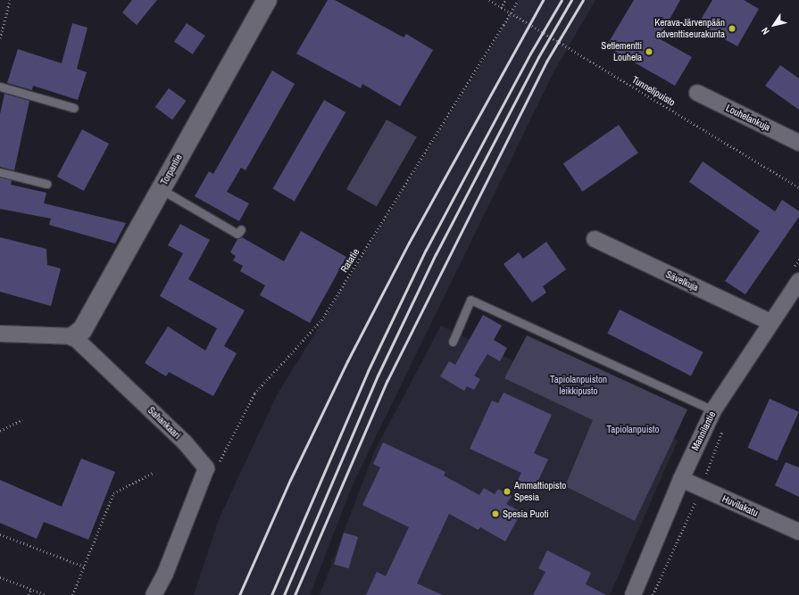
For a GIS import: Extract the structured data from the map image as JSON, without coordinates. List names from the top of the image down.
{
  "streets": {
    "street": [
      "Louhelankuja",
      "Torpantie",
      "Sävelkuja",
      "Sahankaari",
      "Mannilantie",
      "Huvilakatu"
    ],
    "path": ["Tunnelipuisto", "Ratatie"]
  },
  "crossings": [
    ["Torpantie", "Sahankaari"],
    ["Sävelkuja", "Mannilantie"],
    ["Mannilantie", "Huvilakatu"]
  ],
  "parks": ["Tapiolanpuiston leikkipusto", "Tapiolanpuisto"],
  "places": [
    "Kerava-Järvenpään adventtiseurakunta",
    "Setlementti Louhela",
    "Ammattiopisto Spesia",
    "Spesia Puoti"
  ],
  "north": "bottom left"
}
